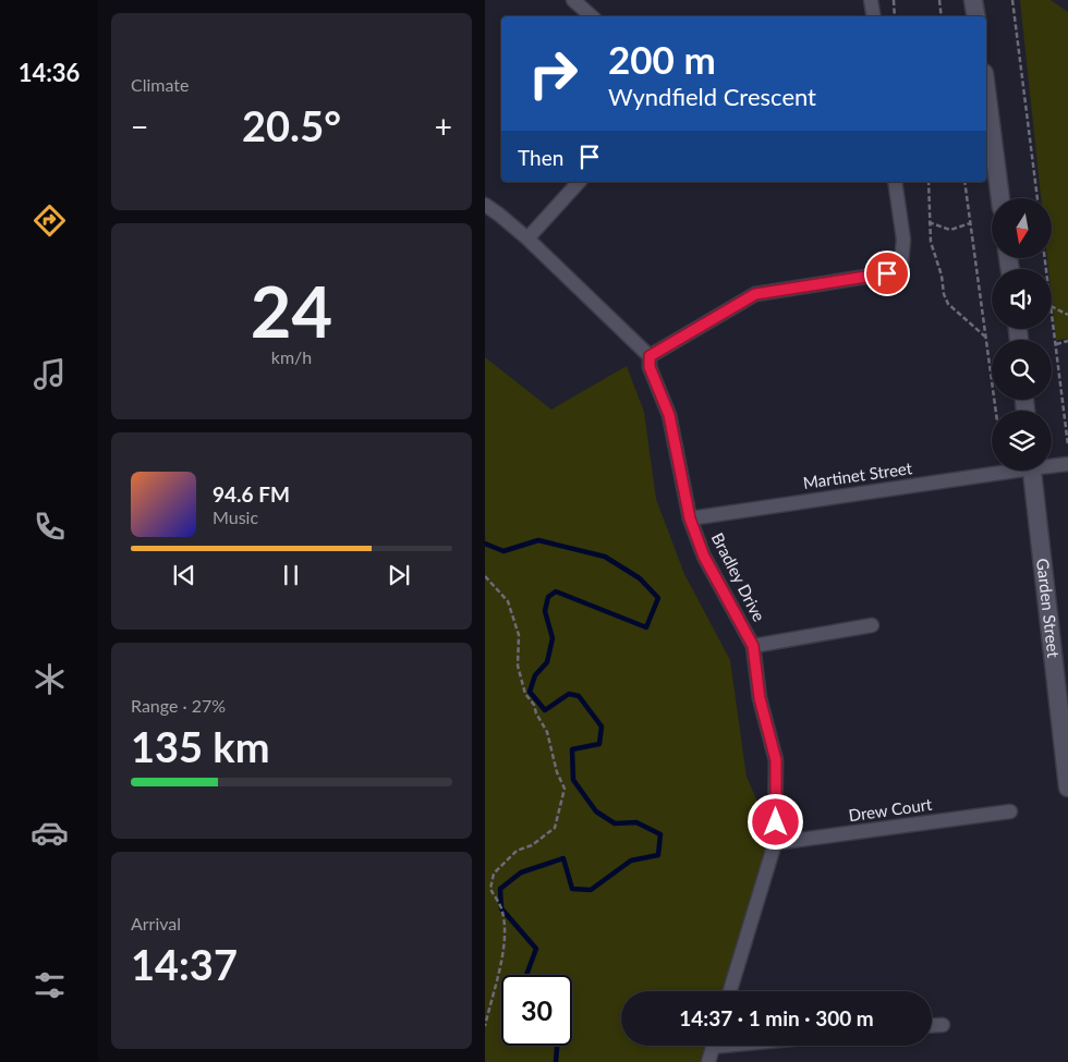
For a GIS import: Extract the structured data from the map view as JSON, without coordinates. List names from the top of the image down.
{
  "streets": {
    "street": [
      "Martinet Street",
      "Bradley Drive",
      "Garden Street",
      "Drew Court"
    ]
  },
  "crossings": [
    ["Martinet Street", "Bradley Drive"],
    ["Bradley Drive", "Drew Court"]
  ],
  "north": "bottom",
  "page": {
    "tabs": "14:36",
    "tile": [
      "Climate",
      ["24", "km/h"],
      ["Range · 27%", "135 km"],
      ["Arrival", "14:37"]
    ],
    "turn": ["200 m", "Wyndfield Crescent"],
    "heat": ["−", "20.5°", "+"],
    "then": "Then",
    "song": ["94.6 FM", "Music"],
    "limit": "30",
    "trip": "14:37 · 1 min · 300 m"
  }
}
